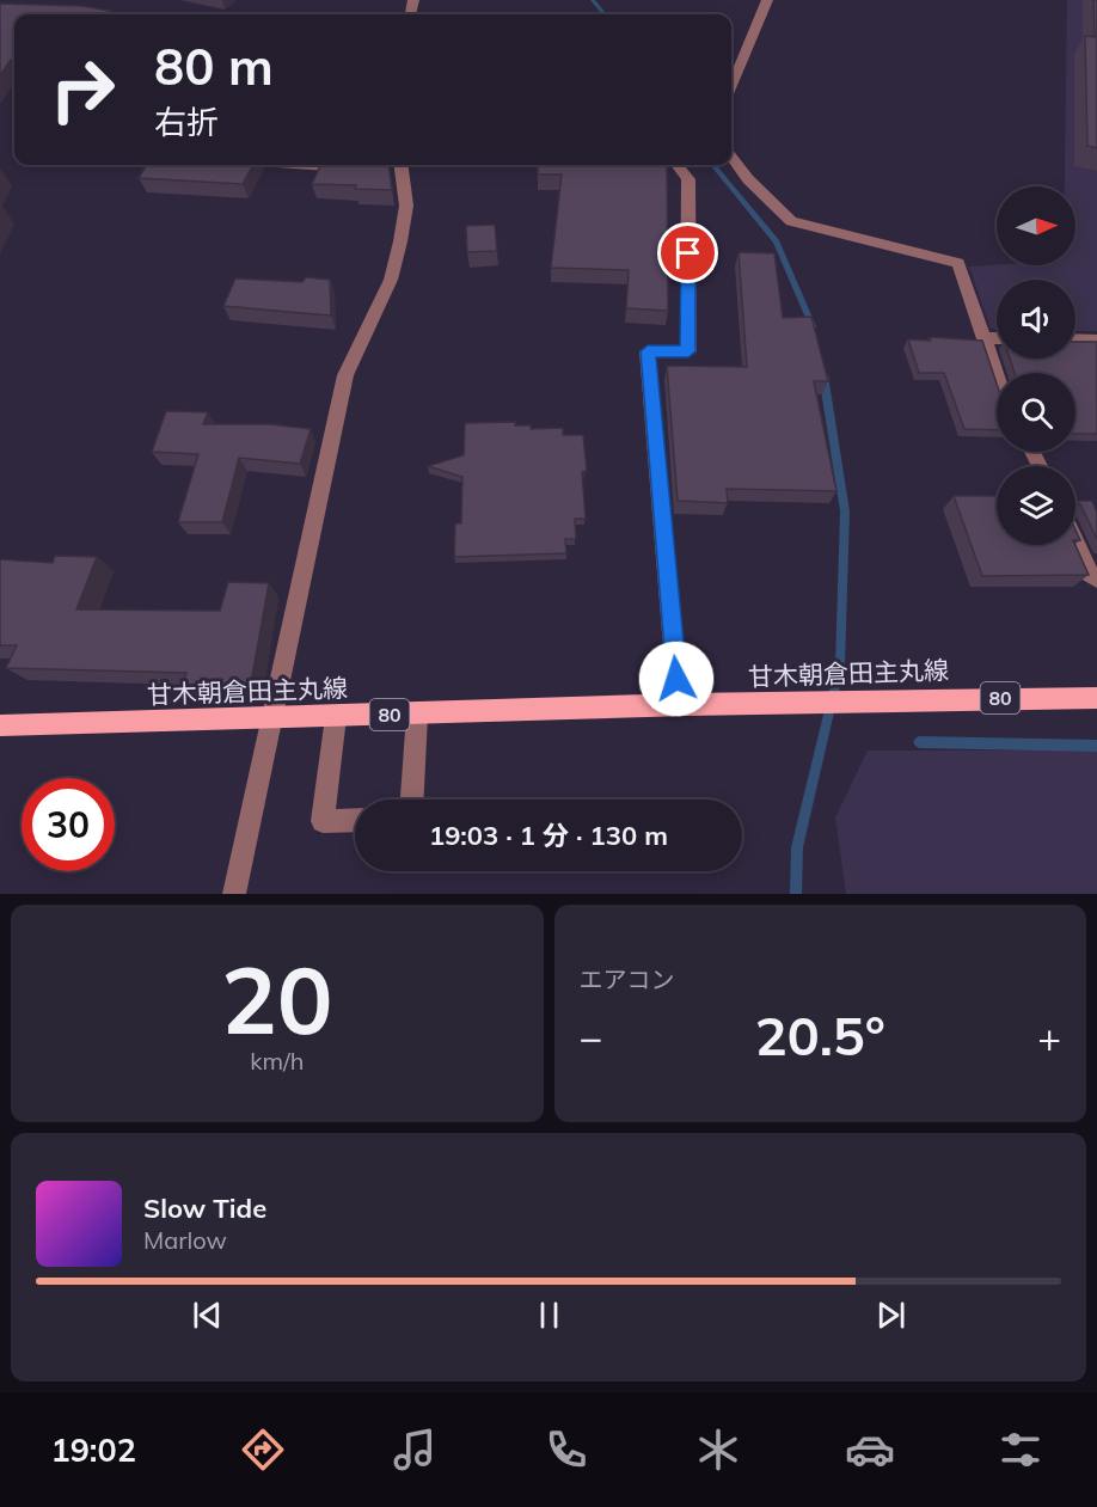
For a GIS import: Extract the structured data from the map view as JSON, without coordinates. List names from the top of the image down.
{
  "streets": {
    "main road": ["甘木朝倉田主丸線", "80"]
  },
  "north": "right",
  "page": {
    "turn": ["80 m", "右折"],
    "limit": "30",
    "trip": "19:03 · 1 分 · 130 m",
    "tile": [
      ["20", "km/h"],
      "エアコン"
    ],
    "heat": ["−", "20.5°", "+"],
    "song": ["Slow Tide", "Marlow"],
    "tabs": "19:02"
  }
}
